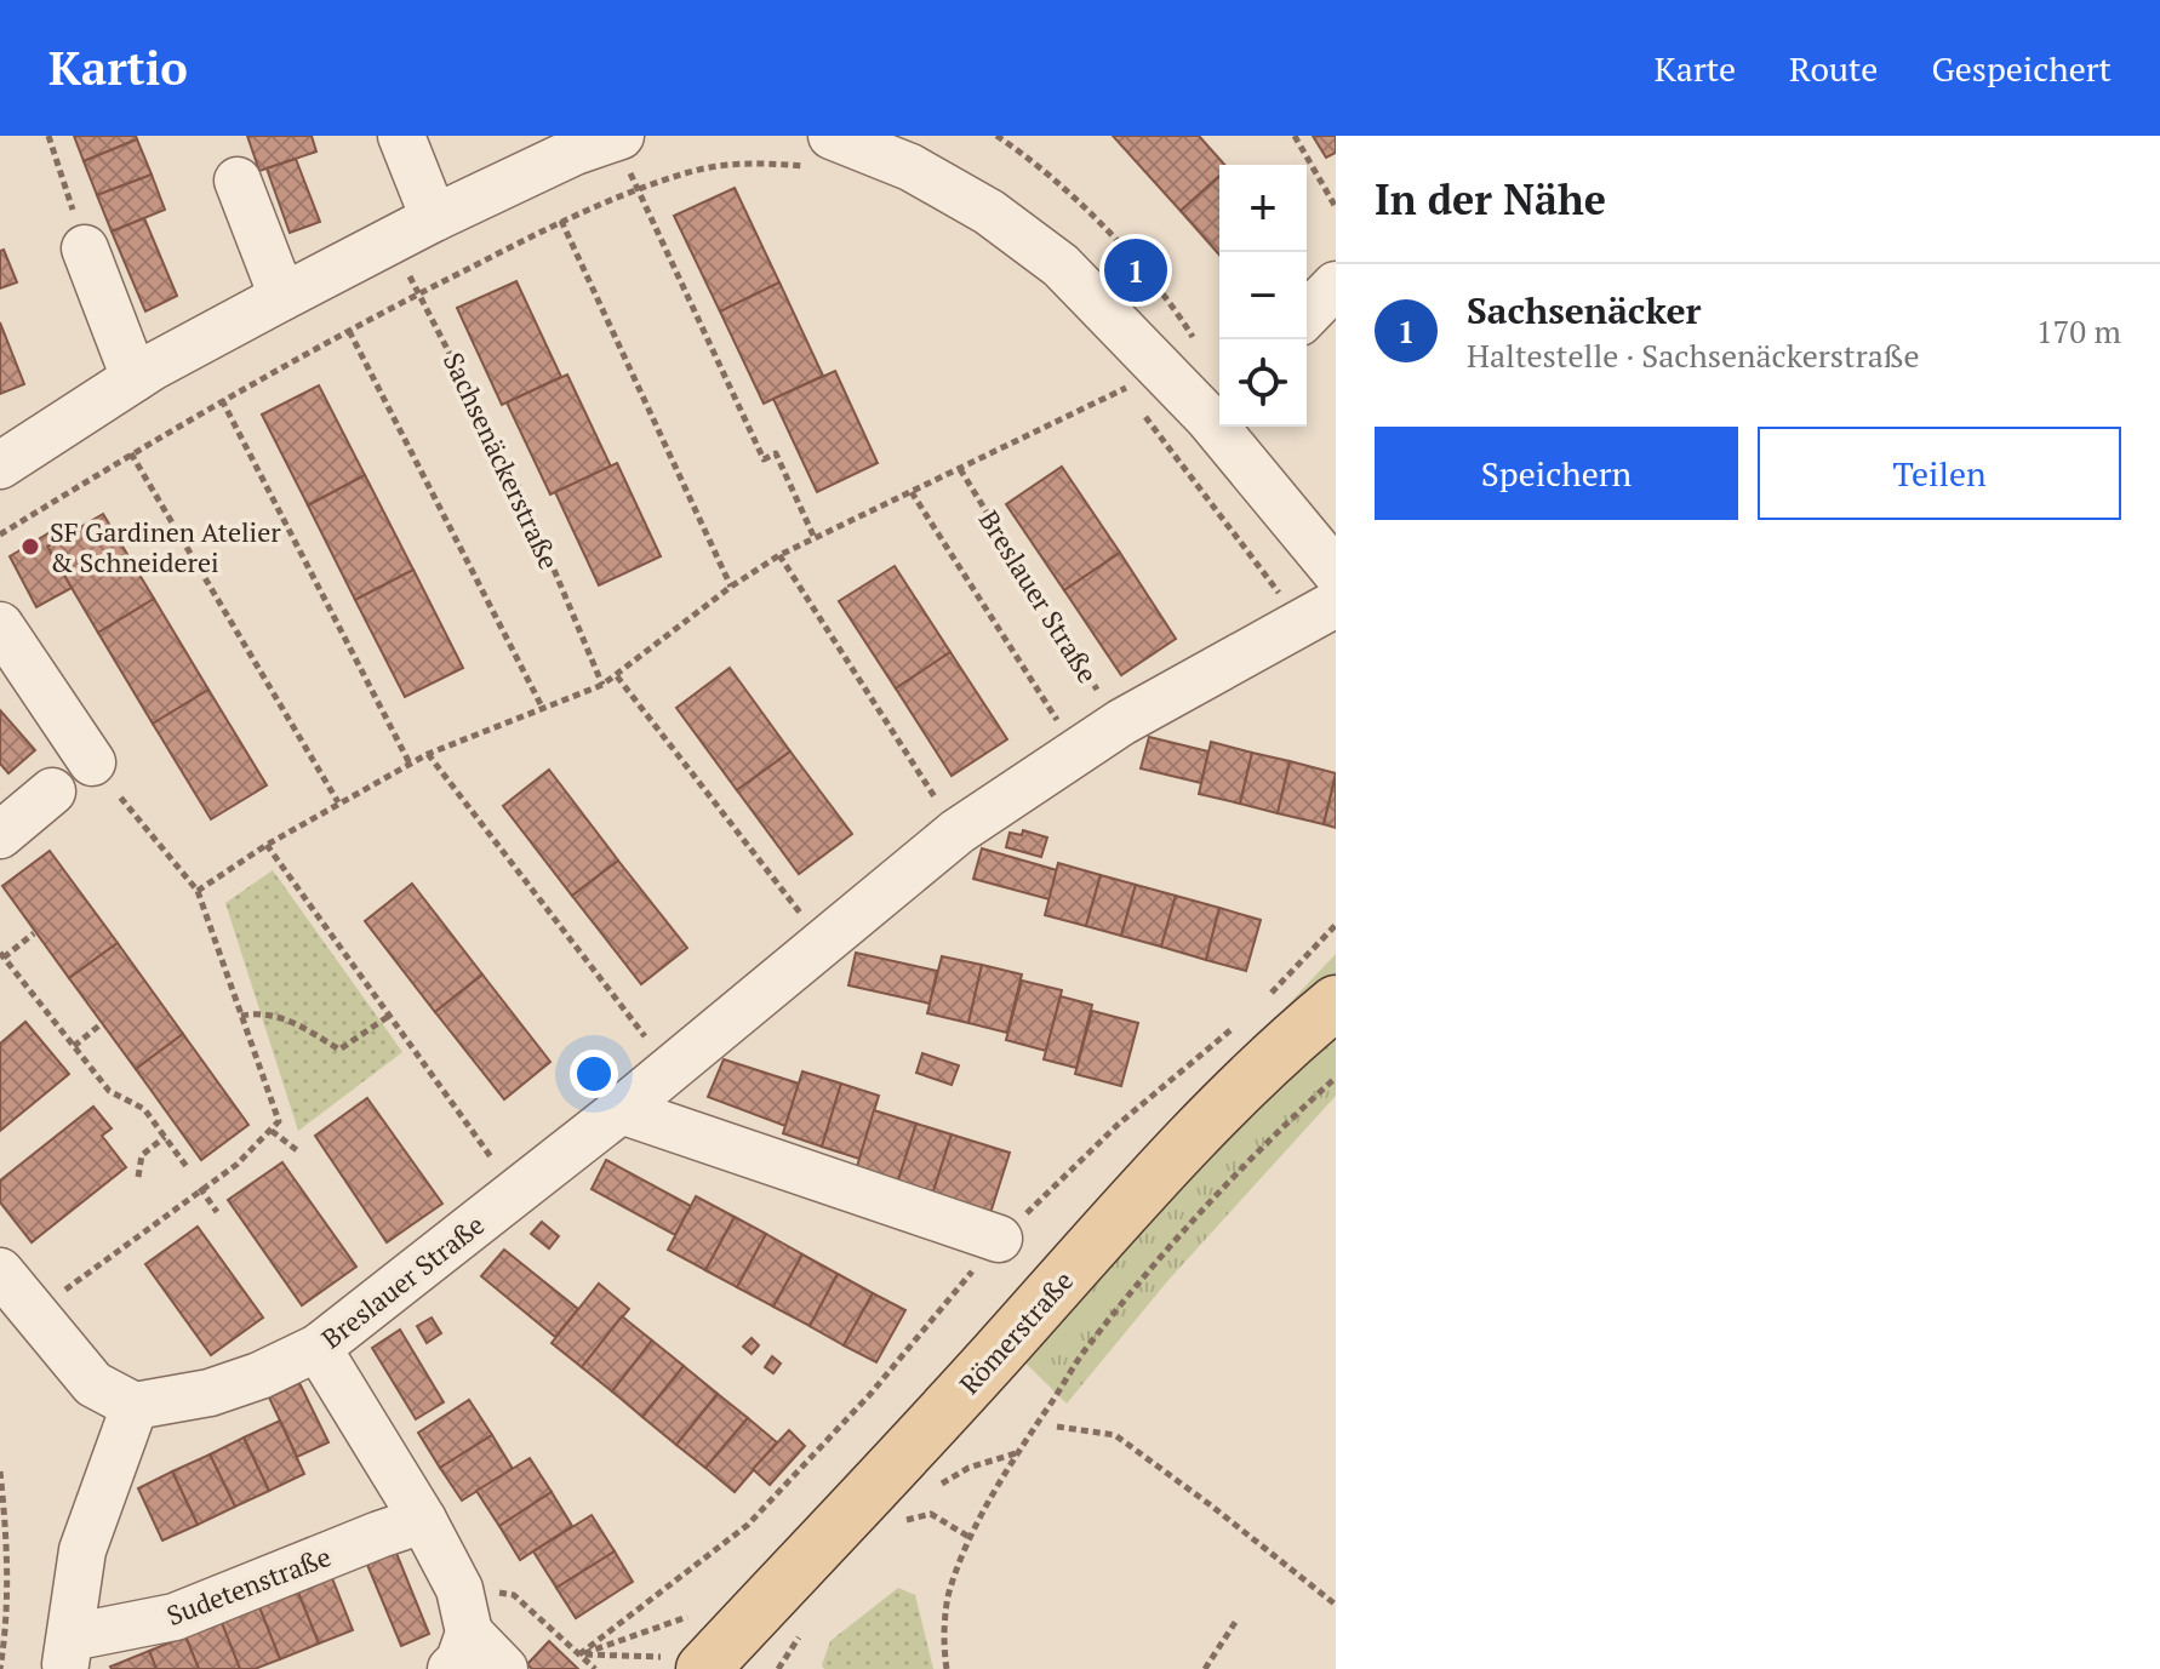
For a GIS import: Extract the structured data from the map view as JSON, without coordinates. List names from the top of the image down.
{
  "streets": {
    "main road": ["Römerstraße"],
    "street": ["Breslauer Straße", "Sudetenstraße"],
    "path": ["Sachsenäckerstraße"]
  },
  "crossings": [
    ["Breslauer Straße", "Sudetenstraße"]
  ],
  "places": ["SF Gardinen Atelier & Schneiderei"],
  "page": {
    "header": "Kartio",
    "nav": ["Karte", "Route", "Gespeichert"],
    "heading": "In der Nähe",
    "map_buttons": ["+", "−"],
    "pins": "1",
    "list": [
      {
        "mark": "1",
        "name": "Sachsenäcker",
        "note": "Haltestelle · Sachsenäckerstraße",
        "value": "170 m"
      }
    ],
    "buttons": ["Speichern", "Teilen"]
  }
}
